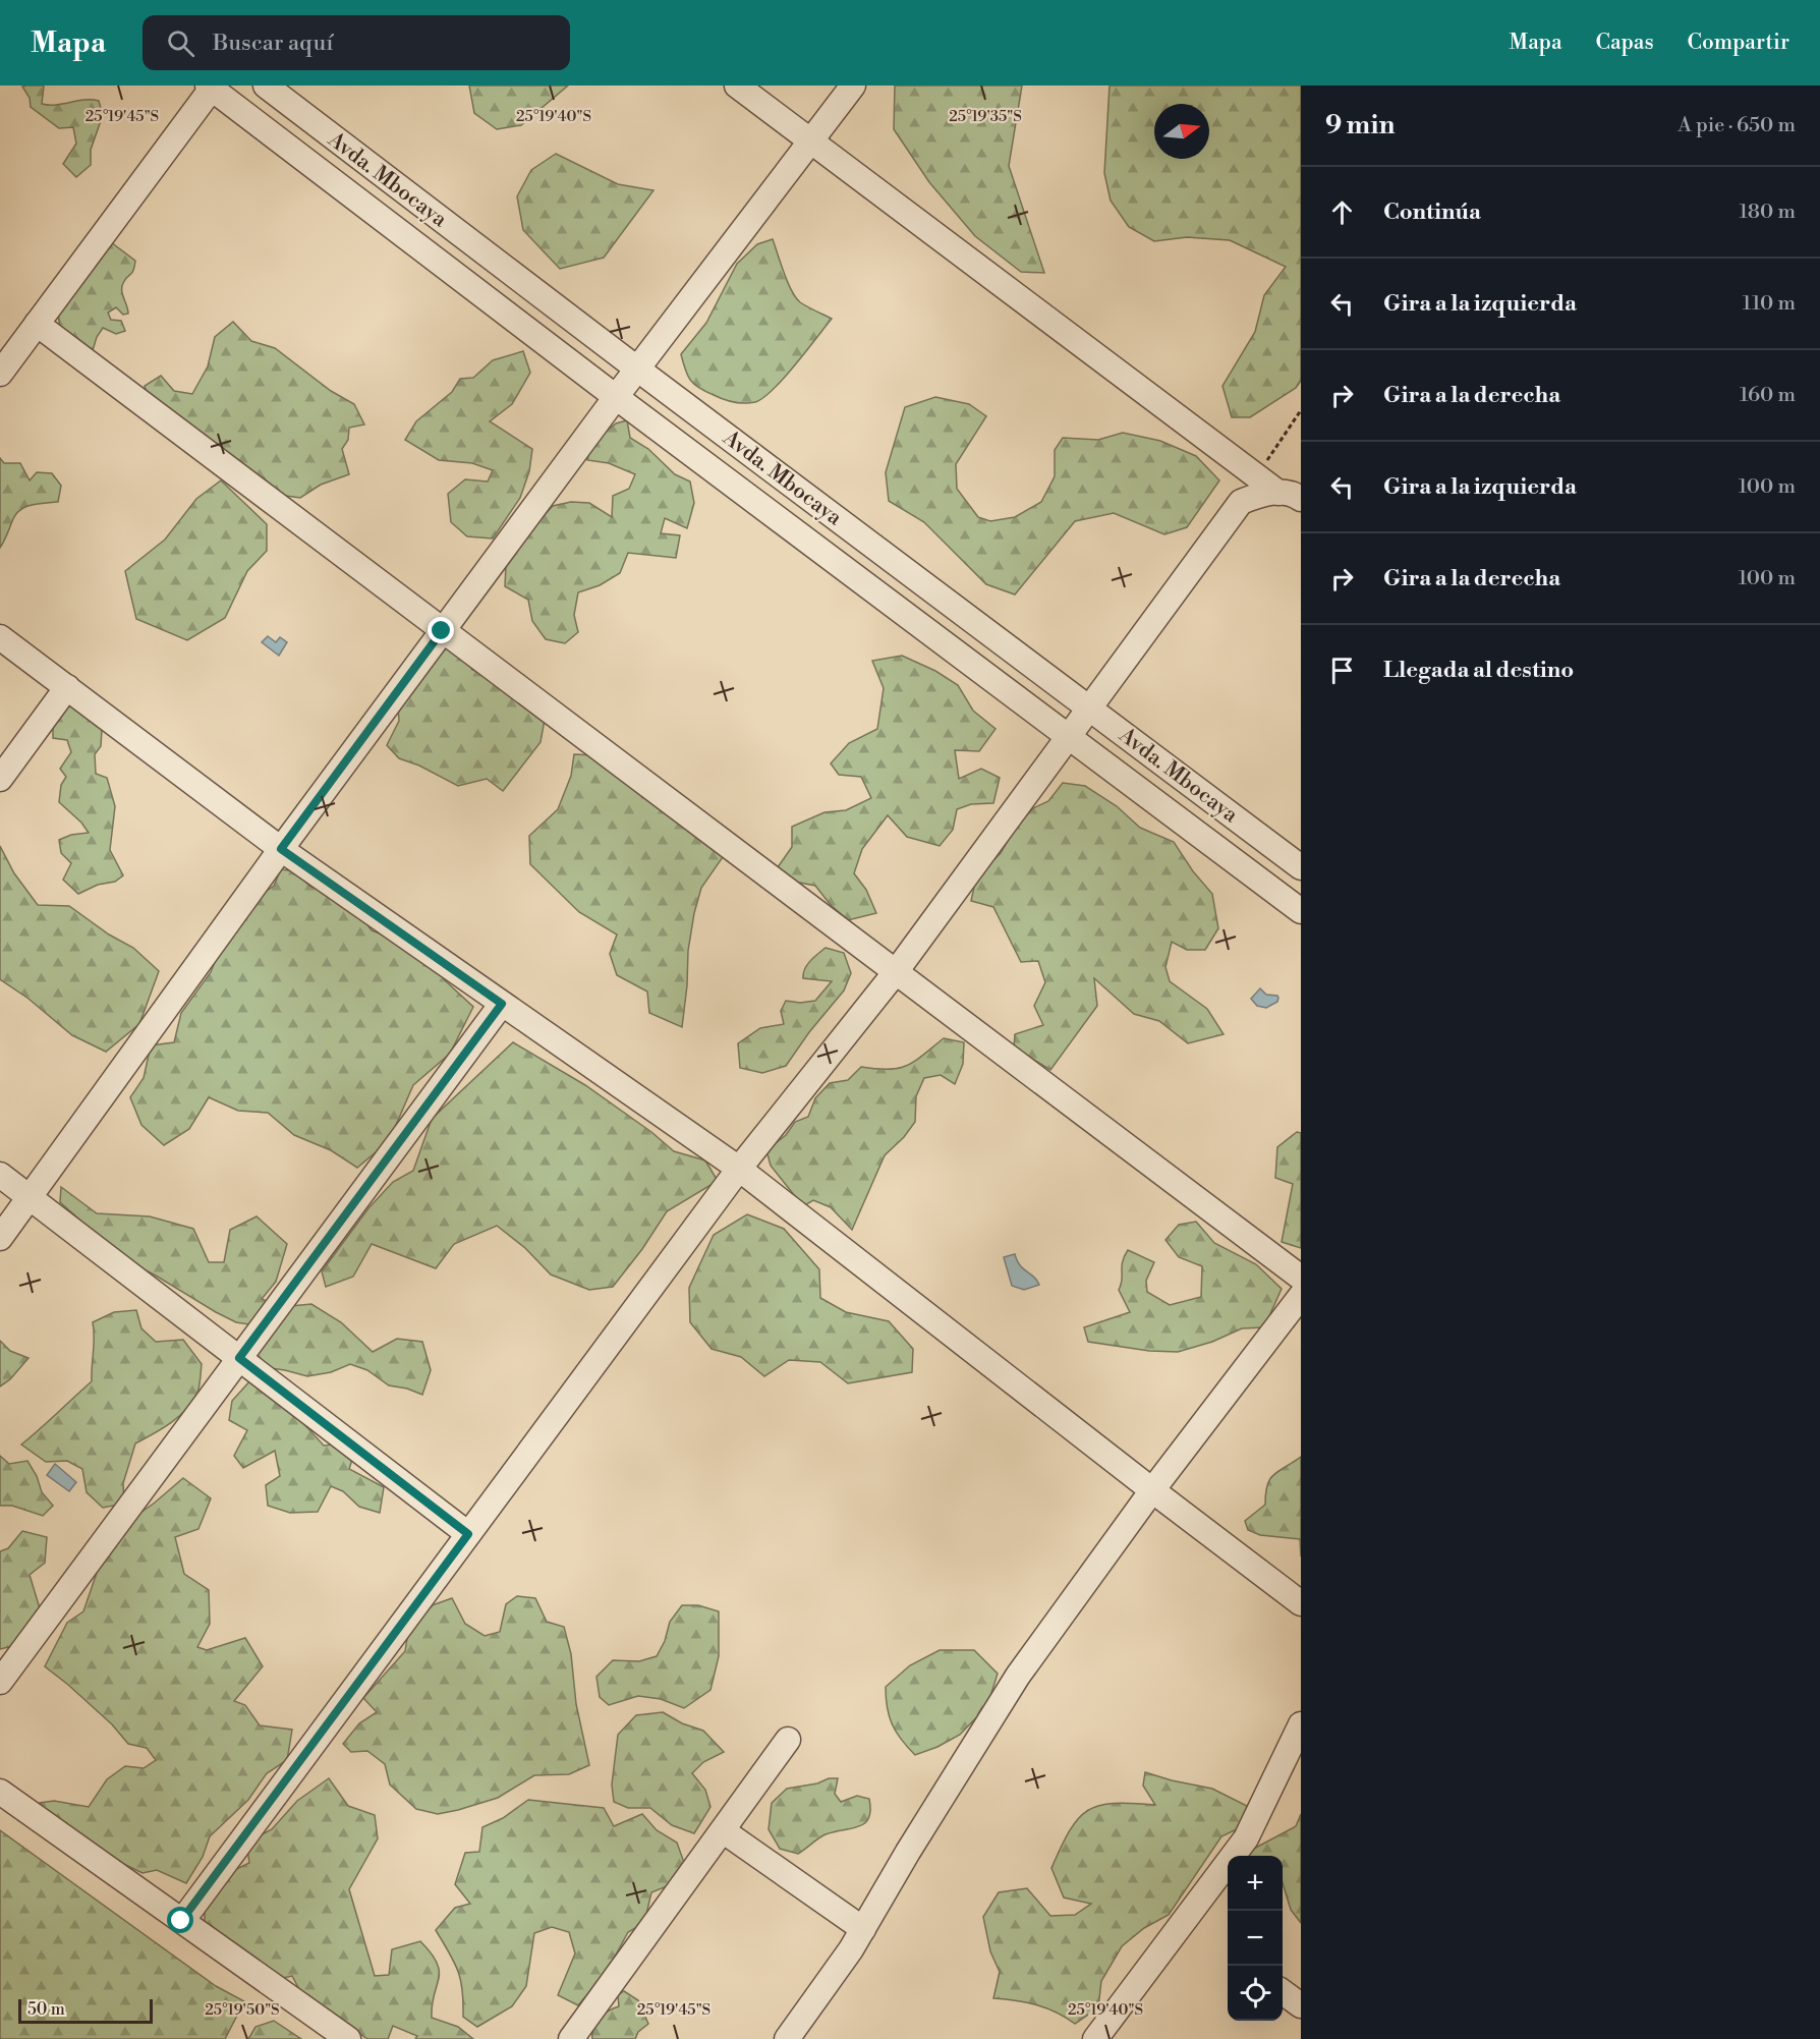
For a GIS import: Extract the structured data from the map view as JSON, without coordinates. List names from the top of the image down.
{
  "streets": {
    "street": ["Avda. Mbocaya"]
  },
  "scale_bar": "50 m",
  "north": "right",
  "page": {
    "header": "Mapa",
    "search": "Buscar aquí",
    "nav": ["Mapa", "Capas", "Compartir"],
    "heading": ["9 min", "A pie · 650 m"],
    "list": [
      ["Continúa", "180 m"],
      ["Gira a la izquierda", "110 m"],
      ["Gira a la derecha", "160 m"],
      ["Gira a la izquierda", "100 m"],
      ["Gira a la derecha", "100 m"],
      "Llegada al destino"
    ],
    "map_buttons": ["+", "−"],
    "scale": "50 m"
  },
  "coordinates": [
    "25°19'45\"S",
    "25°19'40\"S",
    "25°19'35\"S",
    "25°19'50\"S"
  ]
}
